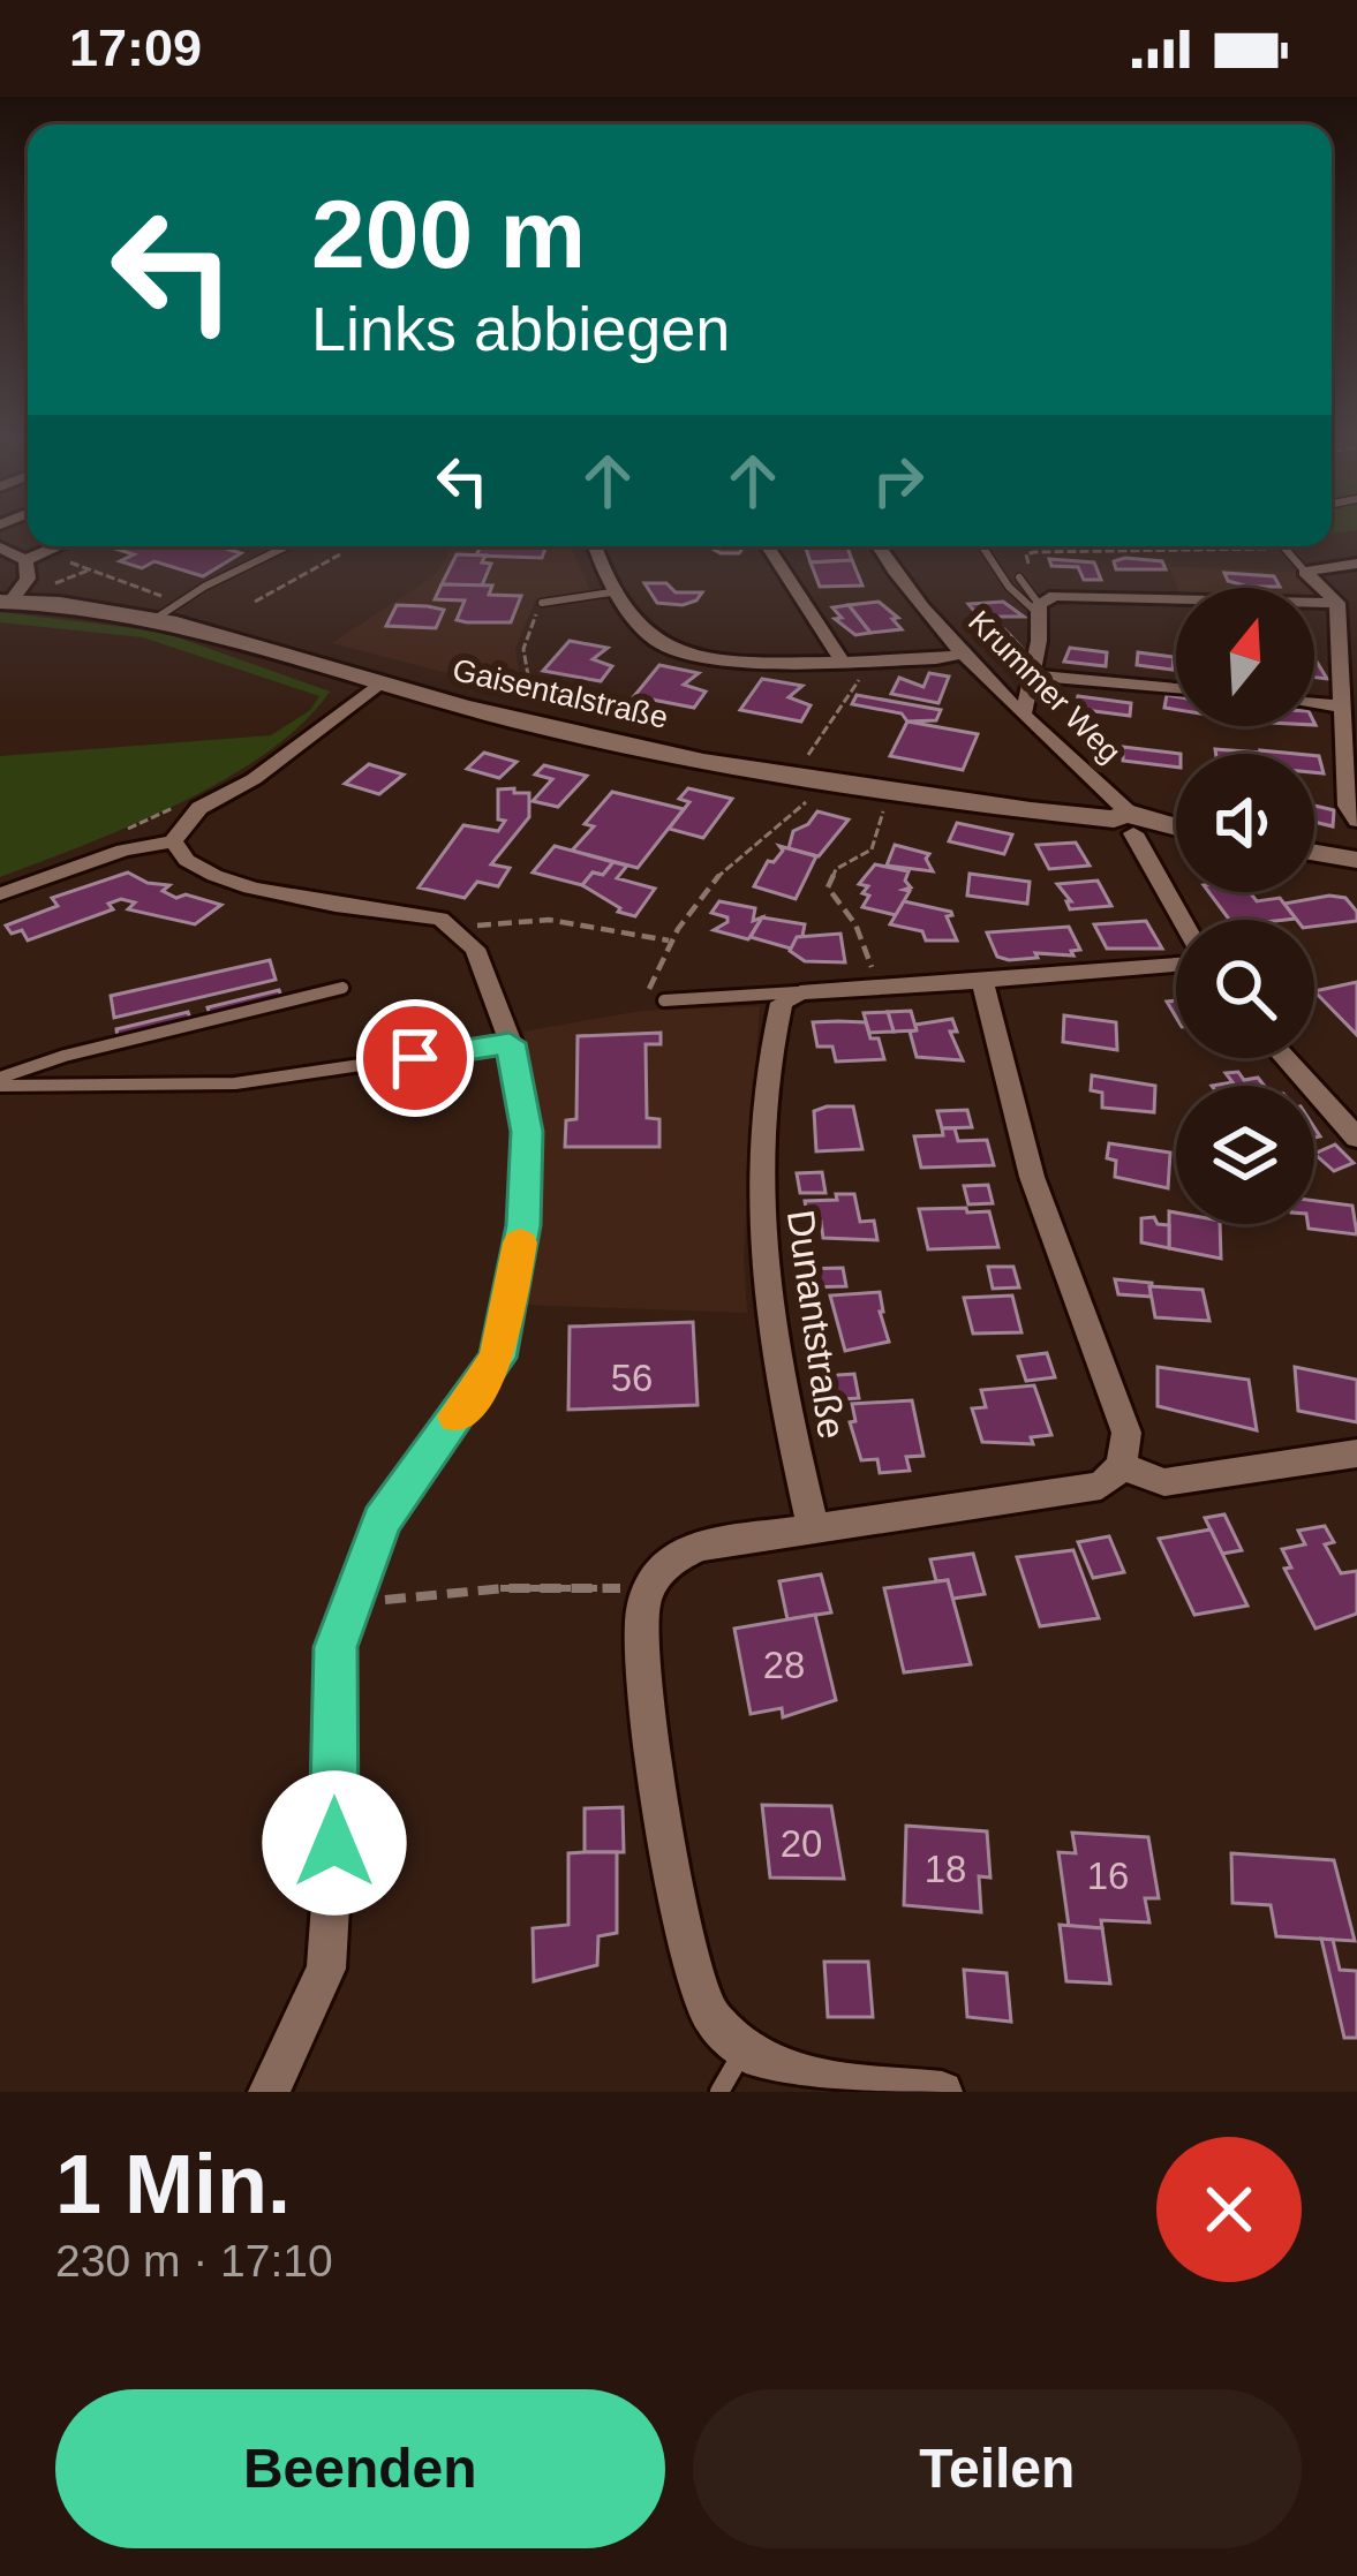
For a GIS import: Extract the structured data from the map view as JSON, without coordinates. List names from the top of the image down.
{
  "streets": {
    "main road": ["Gaisentalstraße"],
    "street": ["Krummer Weg", "Dunantstraße"]
  },
  "crossings": [
    ["Krummer Weg", "Gaisentalstraße"]
  ],
  "house_numbers": [
    "56",
    "28",
    "20",
    "18",
    "16"
  ],
  "north": "top",
  "page": {
    "status": "17:09",
    "turn": ["200 m", "Links abbiegen"],
    "heading": ["1 Min.", "230 m · 17:10"],
    "buttons": ["Beenden", "Teilen"]
  }
}
